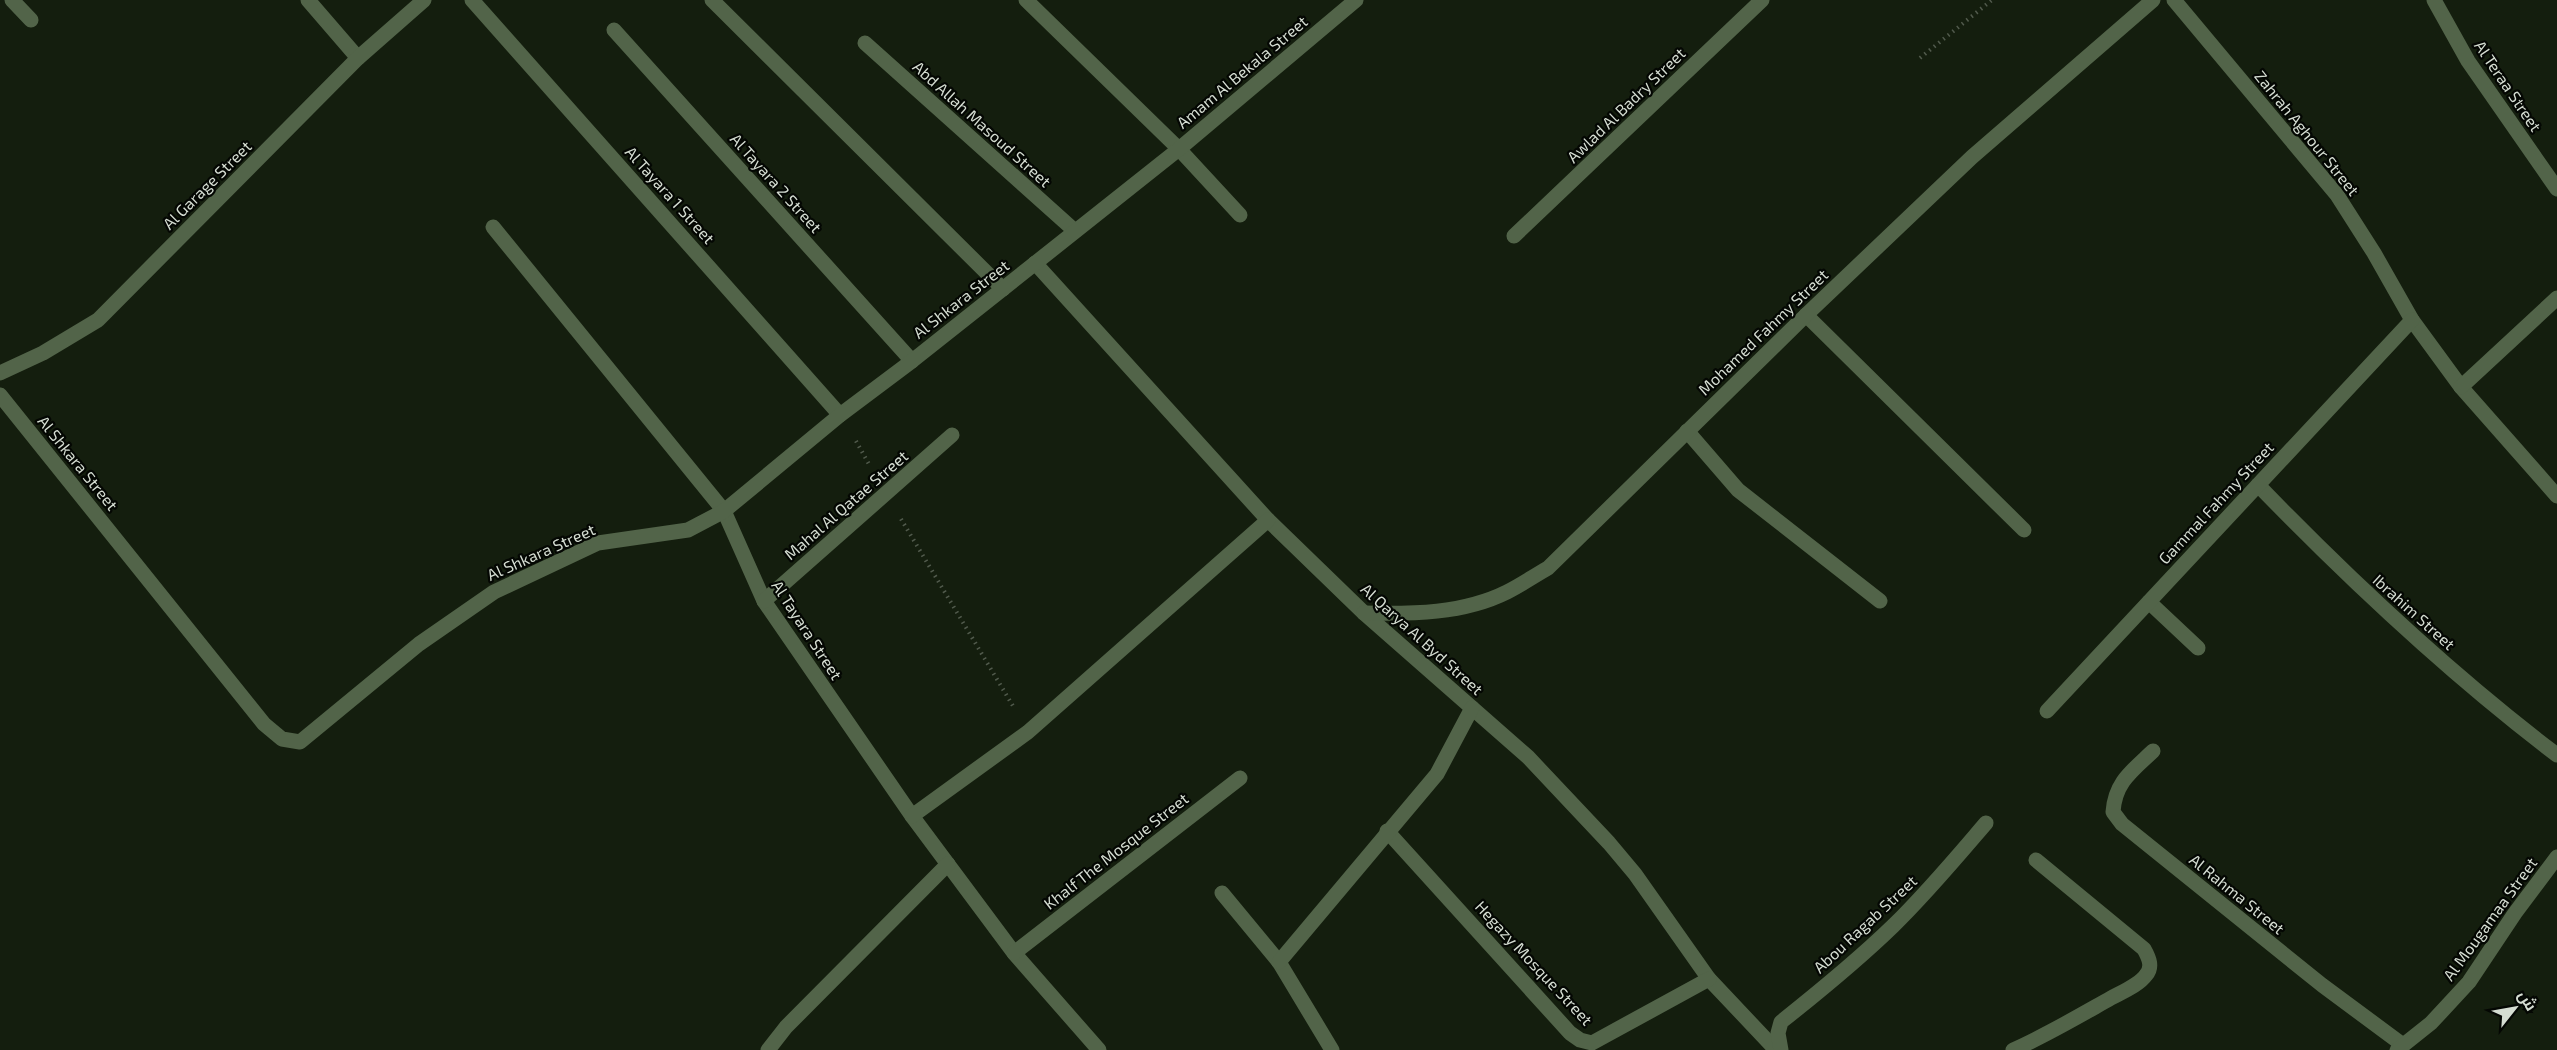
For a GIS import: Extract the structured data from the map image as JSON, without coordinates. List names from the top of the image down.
{
  "streets": {
    "street": [
      "Amam Al Bekala Street",
      "Al Teraa Street",
      "Awlad Al Badry Street",
      "Abd Allah Masoud Street",
      "Zahrah Aghour Street",
      "Al Tayara 2 Street",
      "Al Garage Street",
      "Al Tayara 1 Street",
      "Al Shkara Street",
      "Mohamed Fahmy Street",
      "Gammal Fahmy Street",
      "Mahal Al Qatae Street",
      "Ibrahim Street",
      "Al Tayara Street",
      "Al Qarya Al Byd Street",
      "Khalf The Mosque Street",
      "Al Rahma Street",
      "Al Mougamaa Street",
      "Abou Ragab Street",
      "Hegazy Mosque Street"
    ]
  },
  "crossings": [
    ["Amam Al Bekala Street", "Al Shkara Street"],
    ["Abd Allah Masoud Street", "Al Shkara Street"],
    ["Zahrah Aghour Street", "Gammal Fahmy Street"],
    ["Al Tayara 2 Street", "Al Shkara Street"],
    ["Al Tayara 1 Street", "Al Shkara Street"],
    ["Al Shkara Street", "Al Tayara Street"],
    ["Al Shkara Street", "Al Qarya Al Byd Street"],
    ["Mohamed Fahmy Street", "Al Qarya Al Byd Street"],
    ["Gammal Fahmy Street", "Ibrahim Street"],
    ["Mahal Al Qatae Street", "Al Tayara Street"],
    ["Al Tayara Street", "Khalf The Mosque Street"],
    ["Al Qarya Al Byd Street", "Hegazy Mosque Street"],
    ["Al Rahma Street", "Al Mougamaa Street"]
  ],
  "north": "top right"
}
